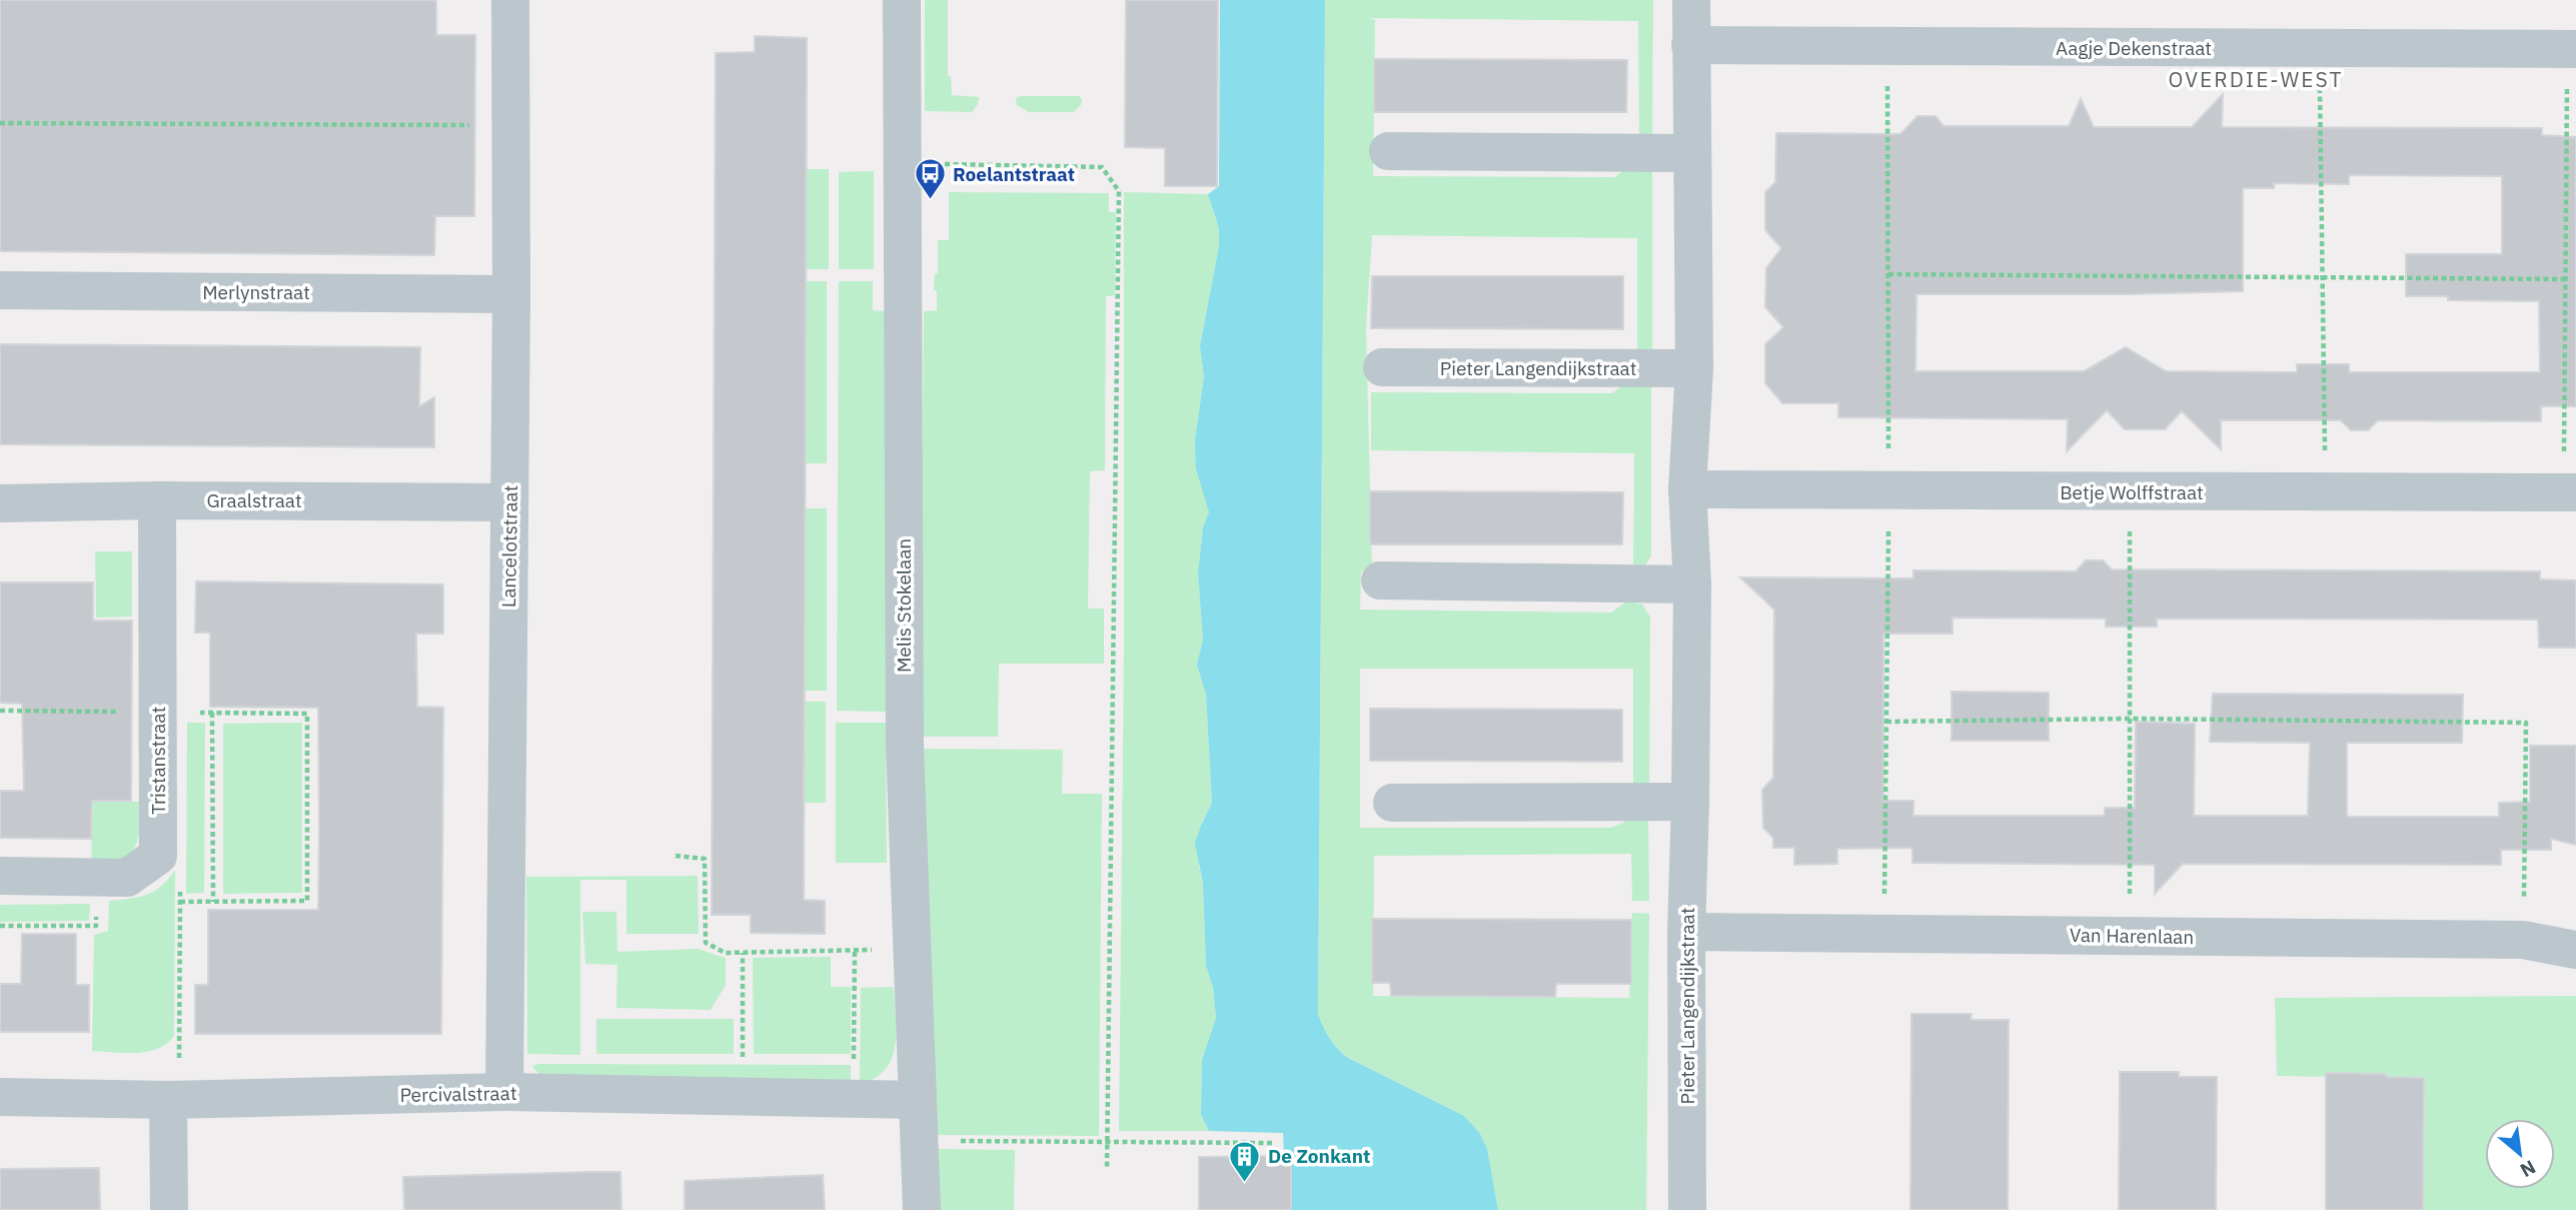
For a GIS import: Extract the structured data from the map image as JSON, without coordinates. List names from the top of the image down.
{
  "streets": {
    "street": [
      "Aagje Dekenstraat",
      "Merlynstraat",
      "Pieter Langendijkstraat",
      "Betje Wolffstraat",
      "Graalstraat",
      "Lancelotstraat",
      "Melis Stokelaan",
      "Tristanstraat",
      "Van Harenlaan",
      "Percivalstraat"
    ]
  },
  "crossings": [
    ["Aagje Dekenstraat", "Pieter Langendijkstraat"],
    ["Merlynstraat", "Lancelotstraat"],
    ["Pieter Langendijkstraat", "Betje Wolffstraat"],
    ["Pieter Langendijkstraat", "Van Harenlaan"],
    ["Graalstraat", "Lancelotstraat"],
    ["Graalstraat", "Tristanstraat"],
    ["Lancelotstraat", "Percivalstraat"],
    ["Melis Stokelaan", "Percivalstraat"]
  ],
  "districts": ["OVERDIE-WEST"],
  "places": {
    "bus stop": ["Roelantstraat"],
    "building": ["De Zonkant"]
  },
  "north": "bottom right"
}
